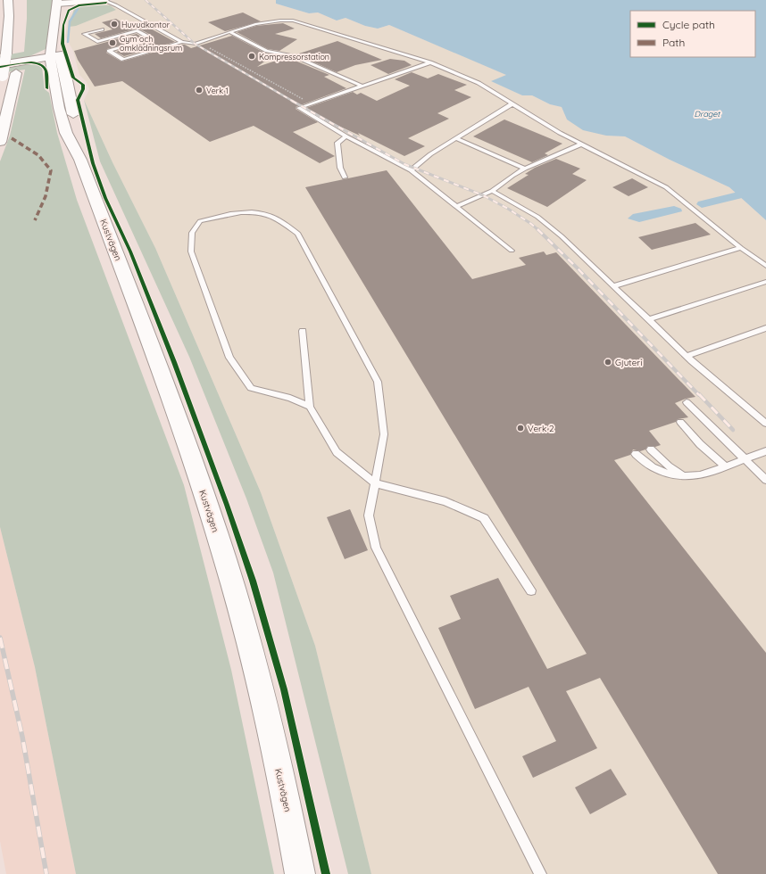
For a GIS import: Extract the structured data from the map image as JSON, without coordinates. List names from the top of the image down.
{
  "streets": {
    "main road": ["Kustvägen"]
  },
  "water": ["Draget"],
  "places": [
    "Huvudkontor",
    "Gym och omklädningsrum",
    "Kompressorstation",
    "Verk 1",
    "Gjuteri",
    "Verk 2"
  ],
  "legend": ["Cycle path", "Path"]
}
